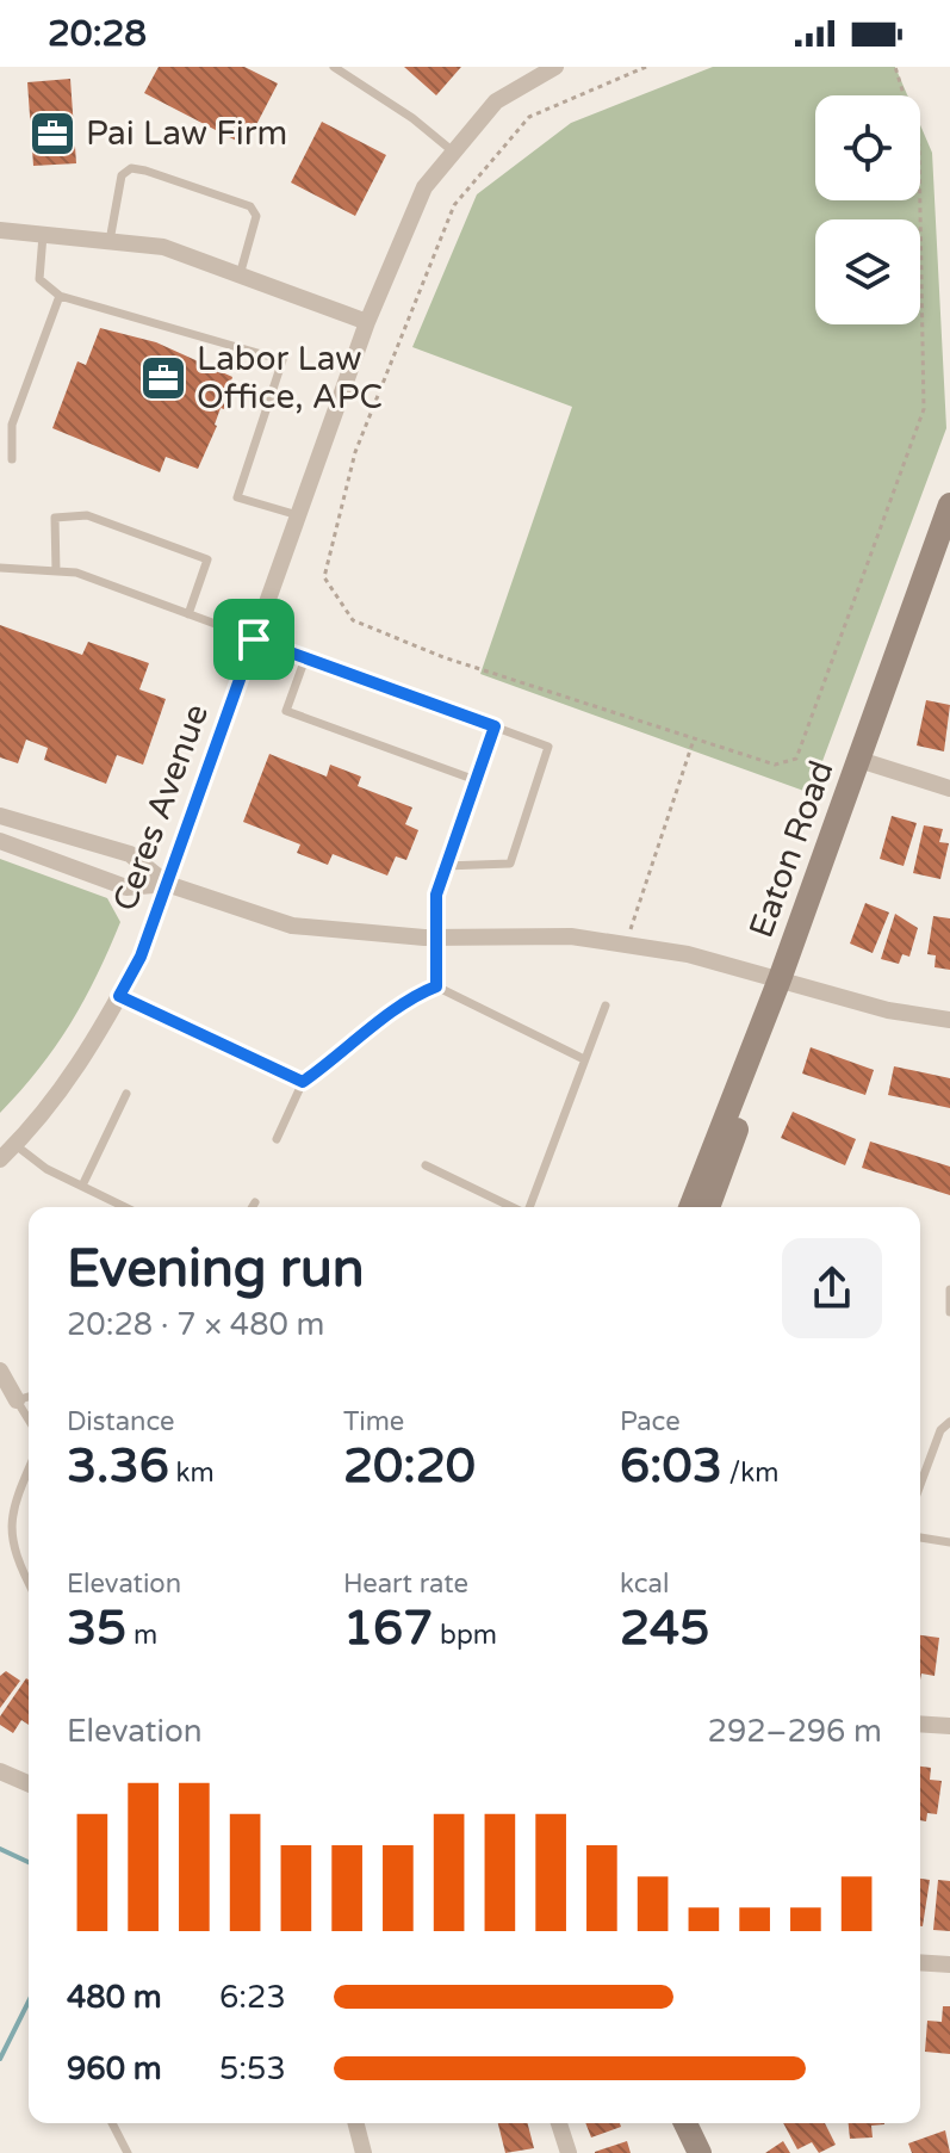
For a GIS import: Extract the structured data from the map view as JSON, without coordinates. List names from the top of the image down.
{
  "streets": {
    "street": ["Ceres Avenue", "Eaton Road"]
  },
  "places": {
    "office": ["Pai Law Firm", "Labor Law Office, APC"]
  },
  "page": {
    "status": "20:28",
    "heading": ["Evening run", "20:28 · 7 × 480 m"],
    "stats": [
      ["Distance", "3.36 km"],
      ["Time", "20:20"],
      ["Pace", "6:03 /km"],
      ["Elevation", "35 m"],
      ["Heart rate", "167 bpm"],
      ["kcal", "245"]
    ],
    "chart": ["Elevation", "292–296 m"],
    "list": [
      {
        "name": "480 m",
        "note": "6:23"
      },
      {
        "name": "960 m",
        "note": "5:53"
      }
    ]
  }
}
